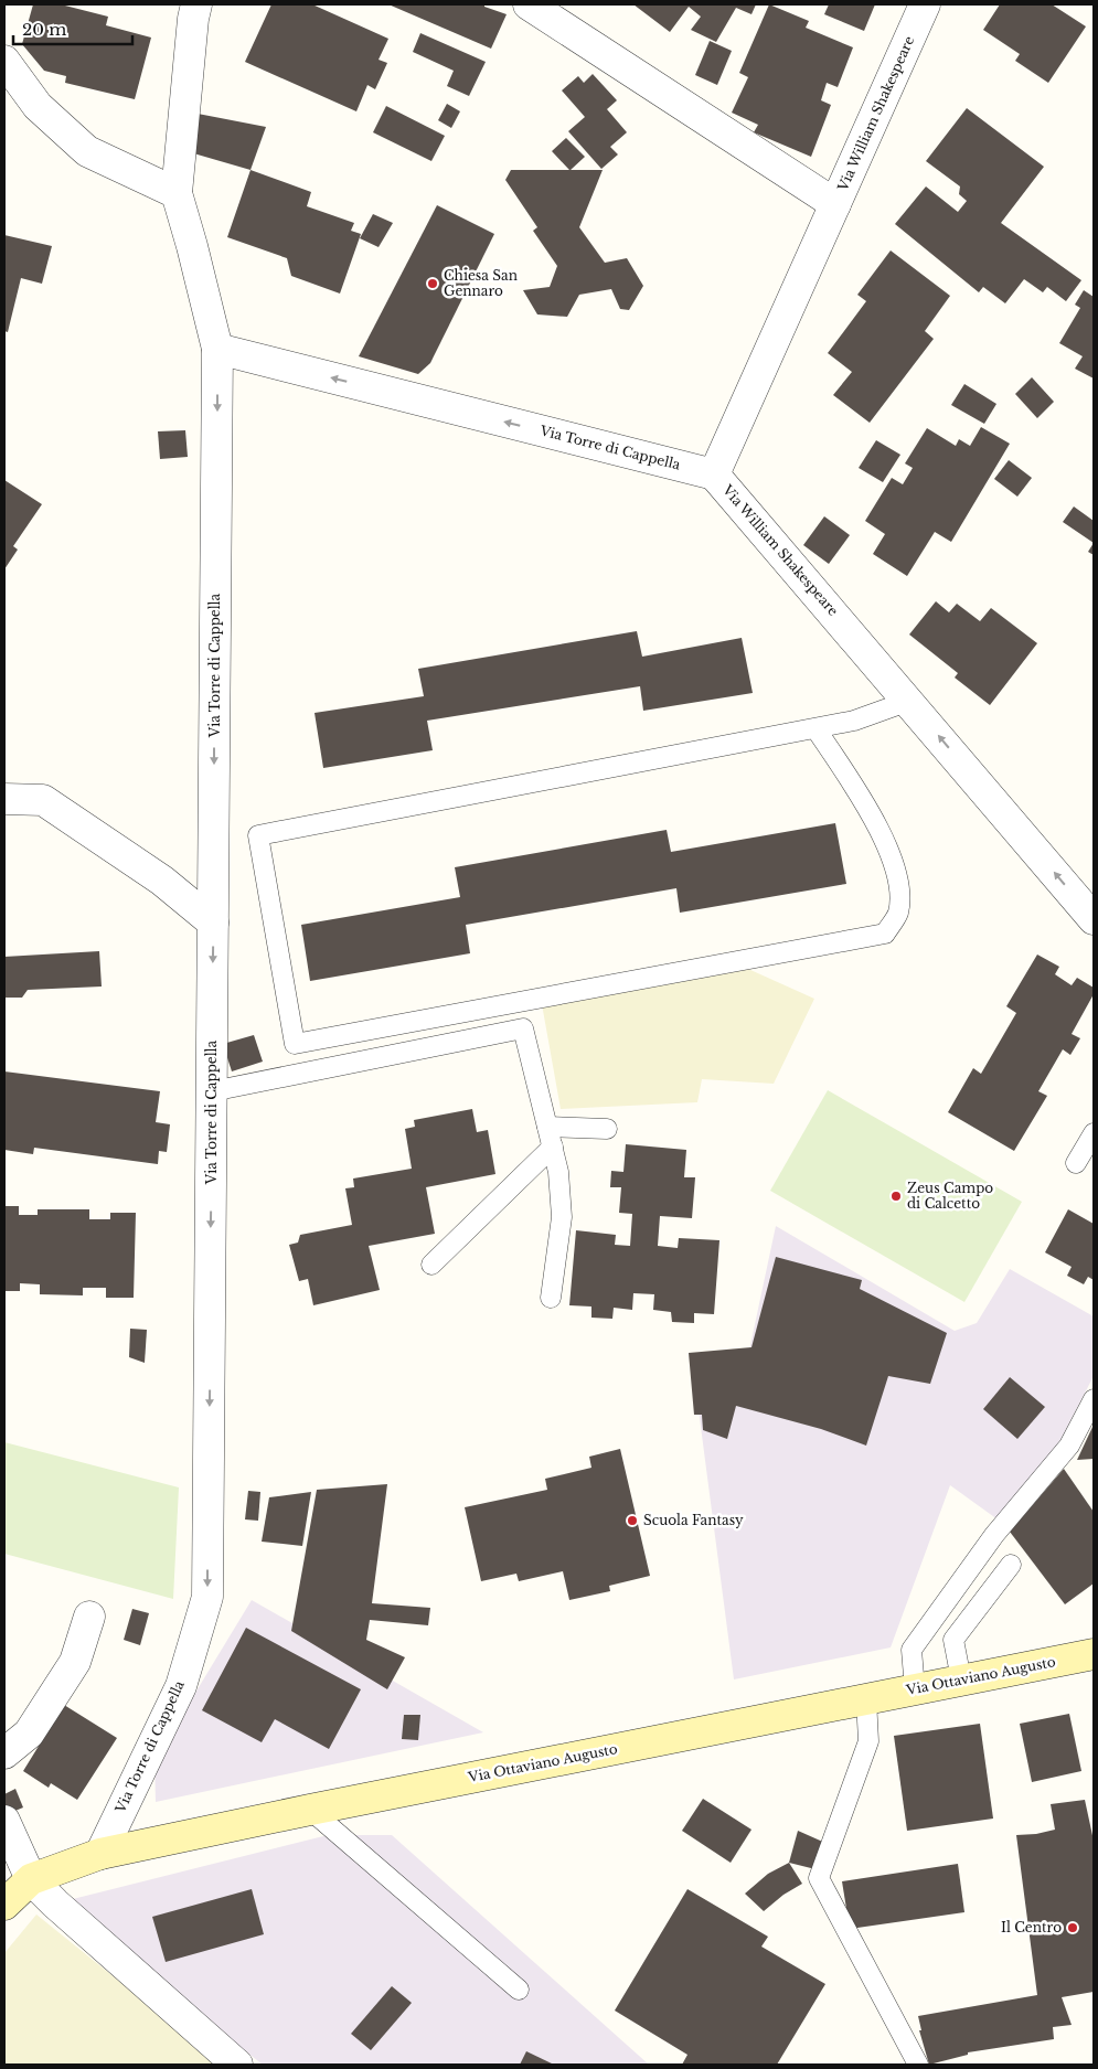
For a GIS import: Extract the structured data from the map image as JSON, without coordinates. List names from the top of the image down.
{
  "streets": {
    "street": ["Via William Shakespeare", "Via Torre di Cappella", "Via Ottaviano Augusto"]
  },
  "crossings": [
    ["Via William Shakespeare", "Via Torre di Cappella"],
    ["Via Torre di Cappella", "Via Ottaviano Augusto"]
  ],
  "places": [
    "Chiesa San Gennaro",
    "Zeus Campo di Calcetto",
    "Scuola Fantasy",
    "Il Centro"
  ],
  "scale_bar": "20 m"
}
